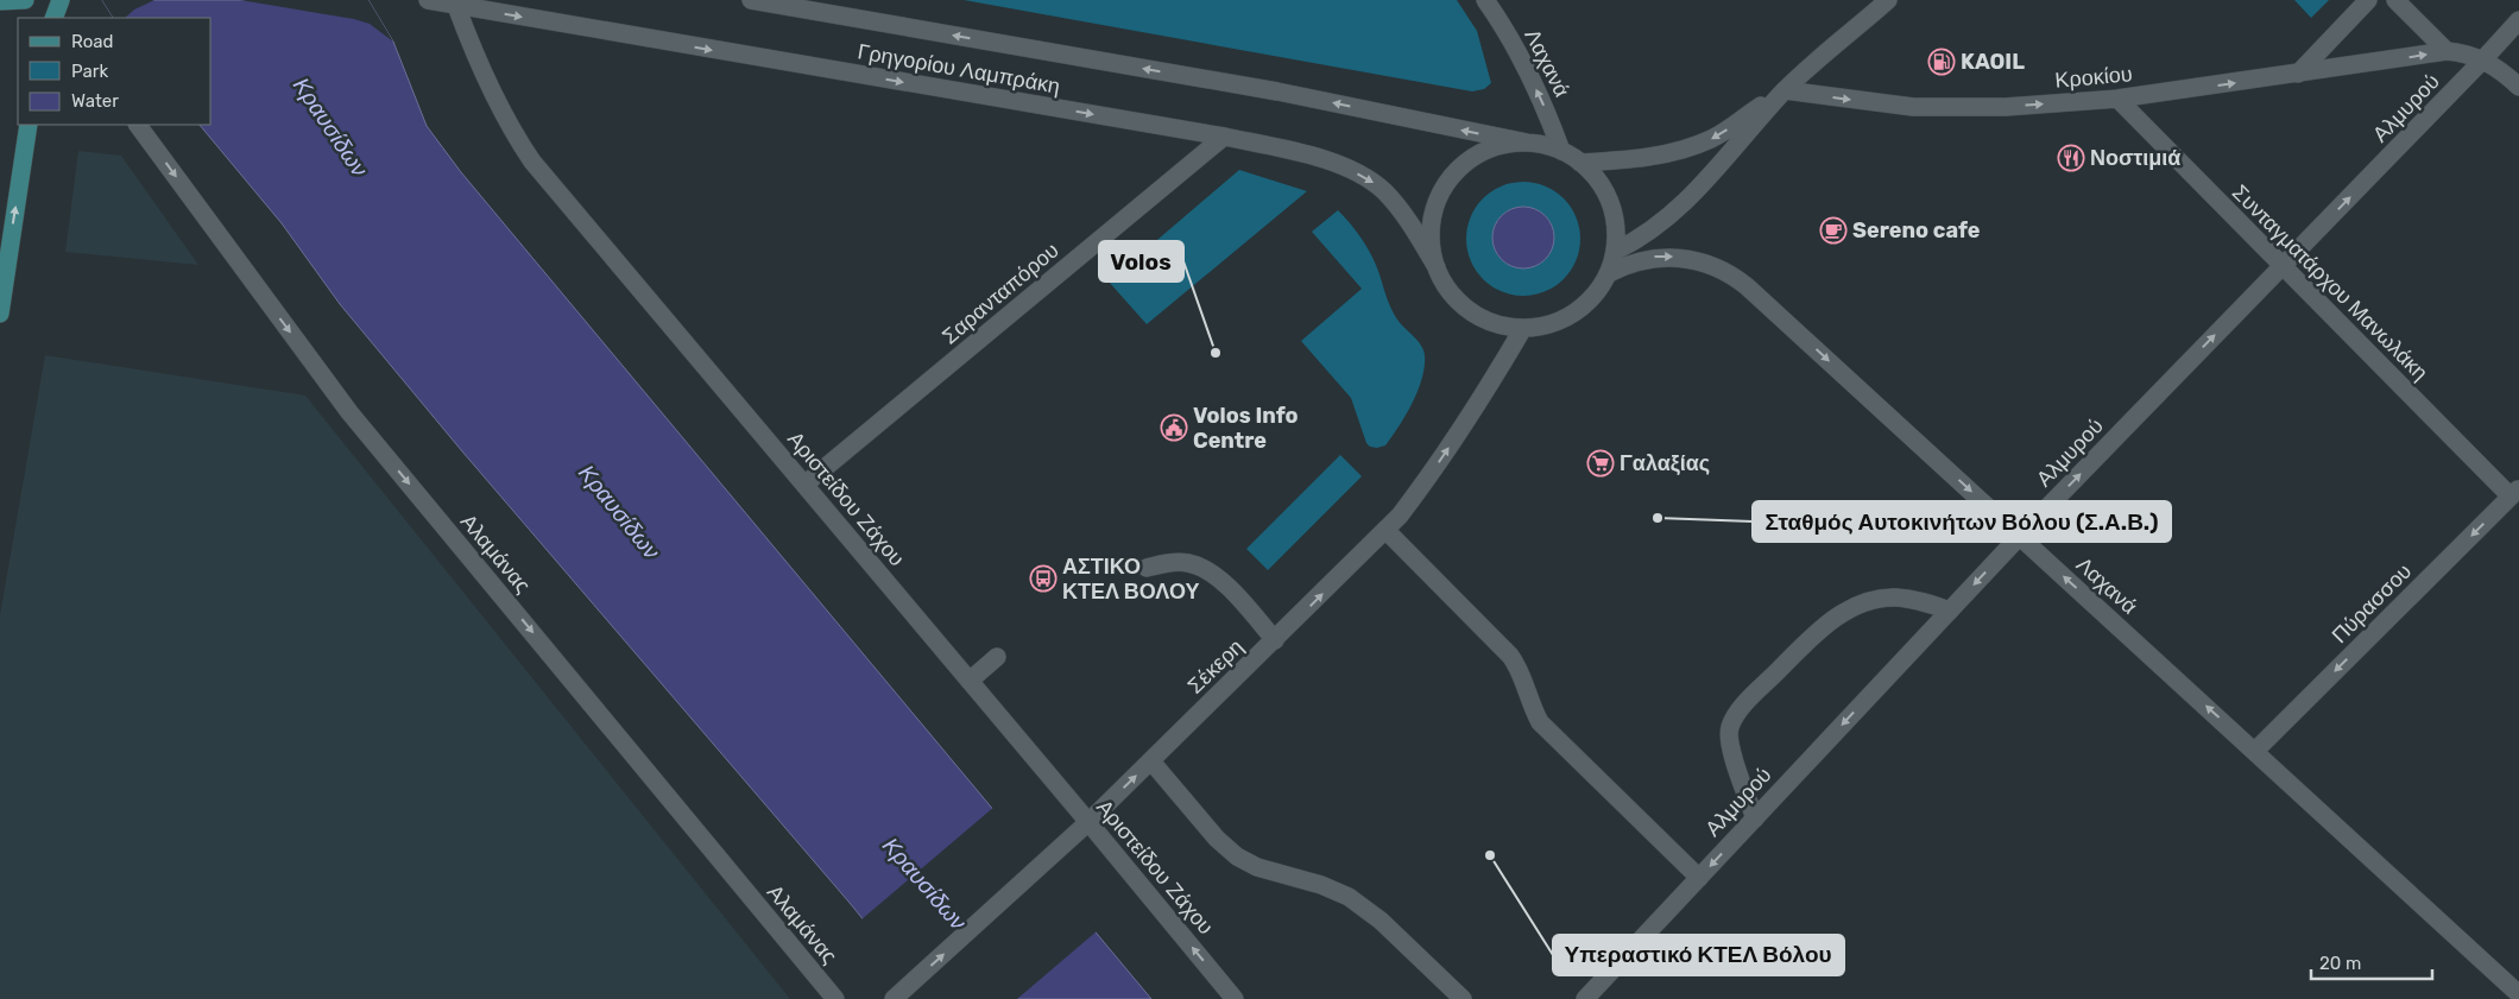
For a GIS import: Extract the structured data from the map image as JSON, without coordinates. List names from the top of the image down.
{
  "streets": {
    "street": [
      "Λαχανά",
      "Γρηγορίου Λαμπράκη",
      "Κροκίου",
      "Αλμυρού",
      "Συνταγματάρχου Μανωλάκη",
      "Σαρανταπόρου",
      "Αριστείδου Ζάχου",
      "Αλαμάνας",
      "Πύρασσου",
      "Σέκερη"
    ]
  },
  "crossings": [
    ["Λαχανά", "Γρηγορίου Λαμπράκη"],
    ["Λαχανά", "Αλμυρού"],
    ["Λαχανά", "Πύρασσου"],
    ["Λαχανά", "Σέκερη"],
    ["Γρηγορίου Λαμπράκη", "Σαρανταπόρου"],
    ["Γρηγορίου Λαμπράκη", "Αριστείδου Ζάχου"],
    ["Γρηγορίου Λαμπράκη", "Σέκερη"],
    ["Κροκίου", "Αλμυρού"],
    ["Κροκίου", "Συνταγματάρχου Μανωλάκη"],
    ["Αλμυρού", "Συνταγματάρχου Μανωλάκη"],
    ["Συνταγματάρχου Μανωλάκη", "Πύρασσου"],
    ["Σαρανταπόρου", "Αριστείδου Ζάχου"],
    ["Αριστείδου Ζάχου", "Σέκερη"]
  ],
  "one_way": [
    "Κροκίου",
    "Αλαμάνας",
    "Πύρασσου",
    "Σέκερη"
  ],
  "water": ["Κραυσίδων"],
  "places": {
    "fuel station": ["KAOIL"],
    "restaurant": ["Νοστιμιά"],
    "cafe": ["Sereno cafe"],
    "other": ["Volos", "Σταθμός Αυτοκινήτων Βόλου (Σ.Α.Β.)", "Υπεραστικό ΚΤΕΛ Βόλου"],
    "public building": ["Volos Info Centre"],
    "supermarket": ["Γαλαξίας"],
    "bus stop": ["ΑΣΤΙΚΟ ΚΤΕΛ ΒΟΛΟΥ"]
  },
  "legend": ["Road", "Park", "Water"],
  "scale_bar": "20 m"
}
